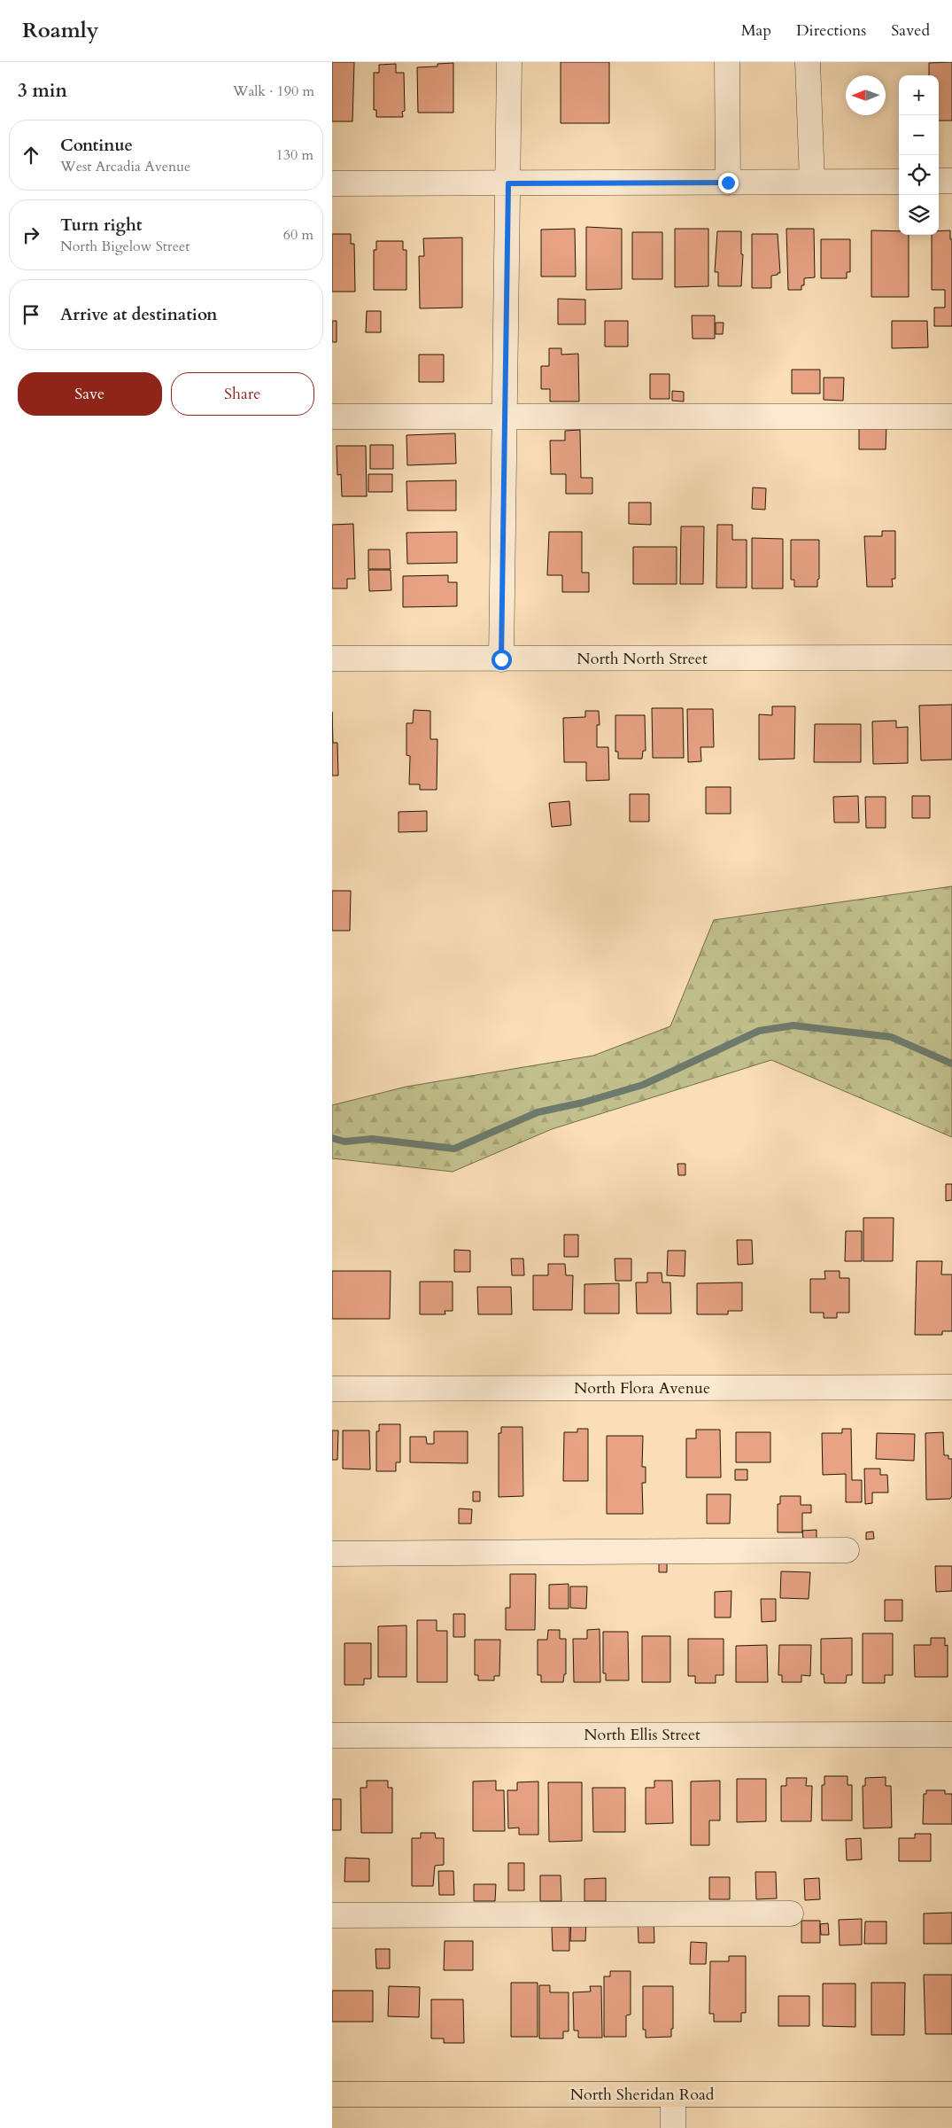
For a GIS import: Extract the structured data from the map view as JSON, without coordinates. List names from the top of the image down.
{
  "streets": {
    "main road": ["North Sheridan Road"],
    "street": ["North North Street", "North Flora Avenue", "North Ellis Street"]
  },
  "north": "left",
  "page": {
    "header": "Roamly",
    "nav": ["Map", "Directions", "Saved"],
    "heading": ["3 min", "Walk · 190 m"],
    "map_buttons": ["+", "−"],
    "list": [
      ["Continue", "West Arcadia Avenue", "130 m"],
      ["Turn right", "North Bigelow Street", "60 m"],
      "Arrive at destination"
    ],
    "buttons": ["Save", "Share"]
  }
}
